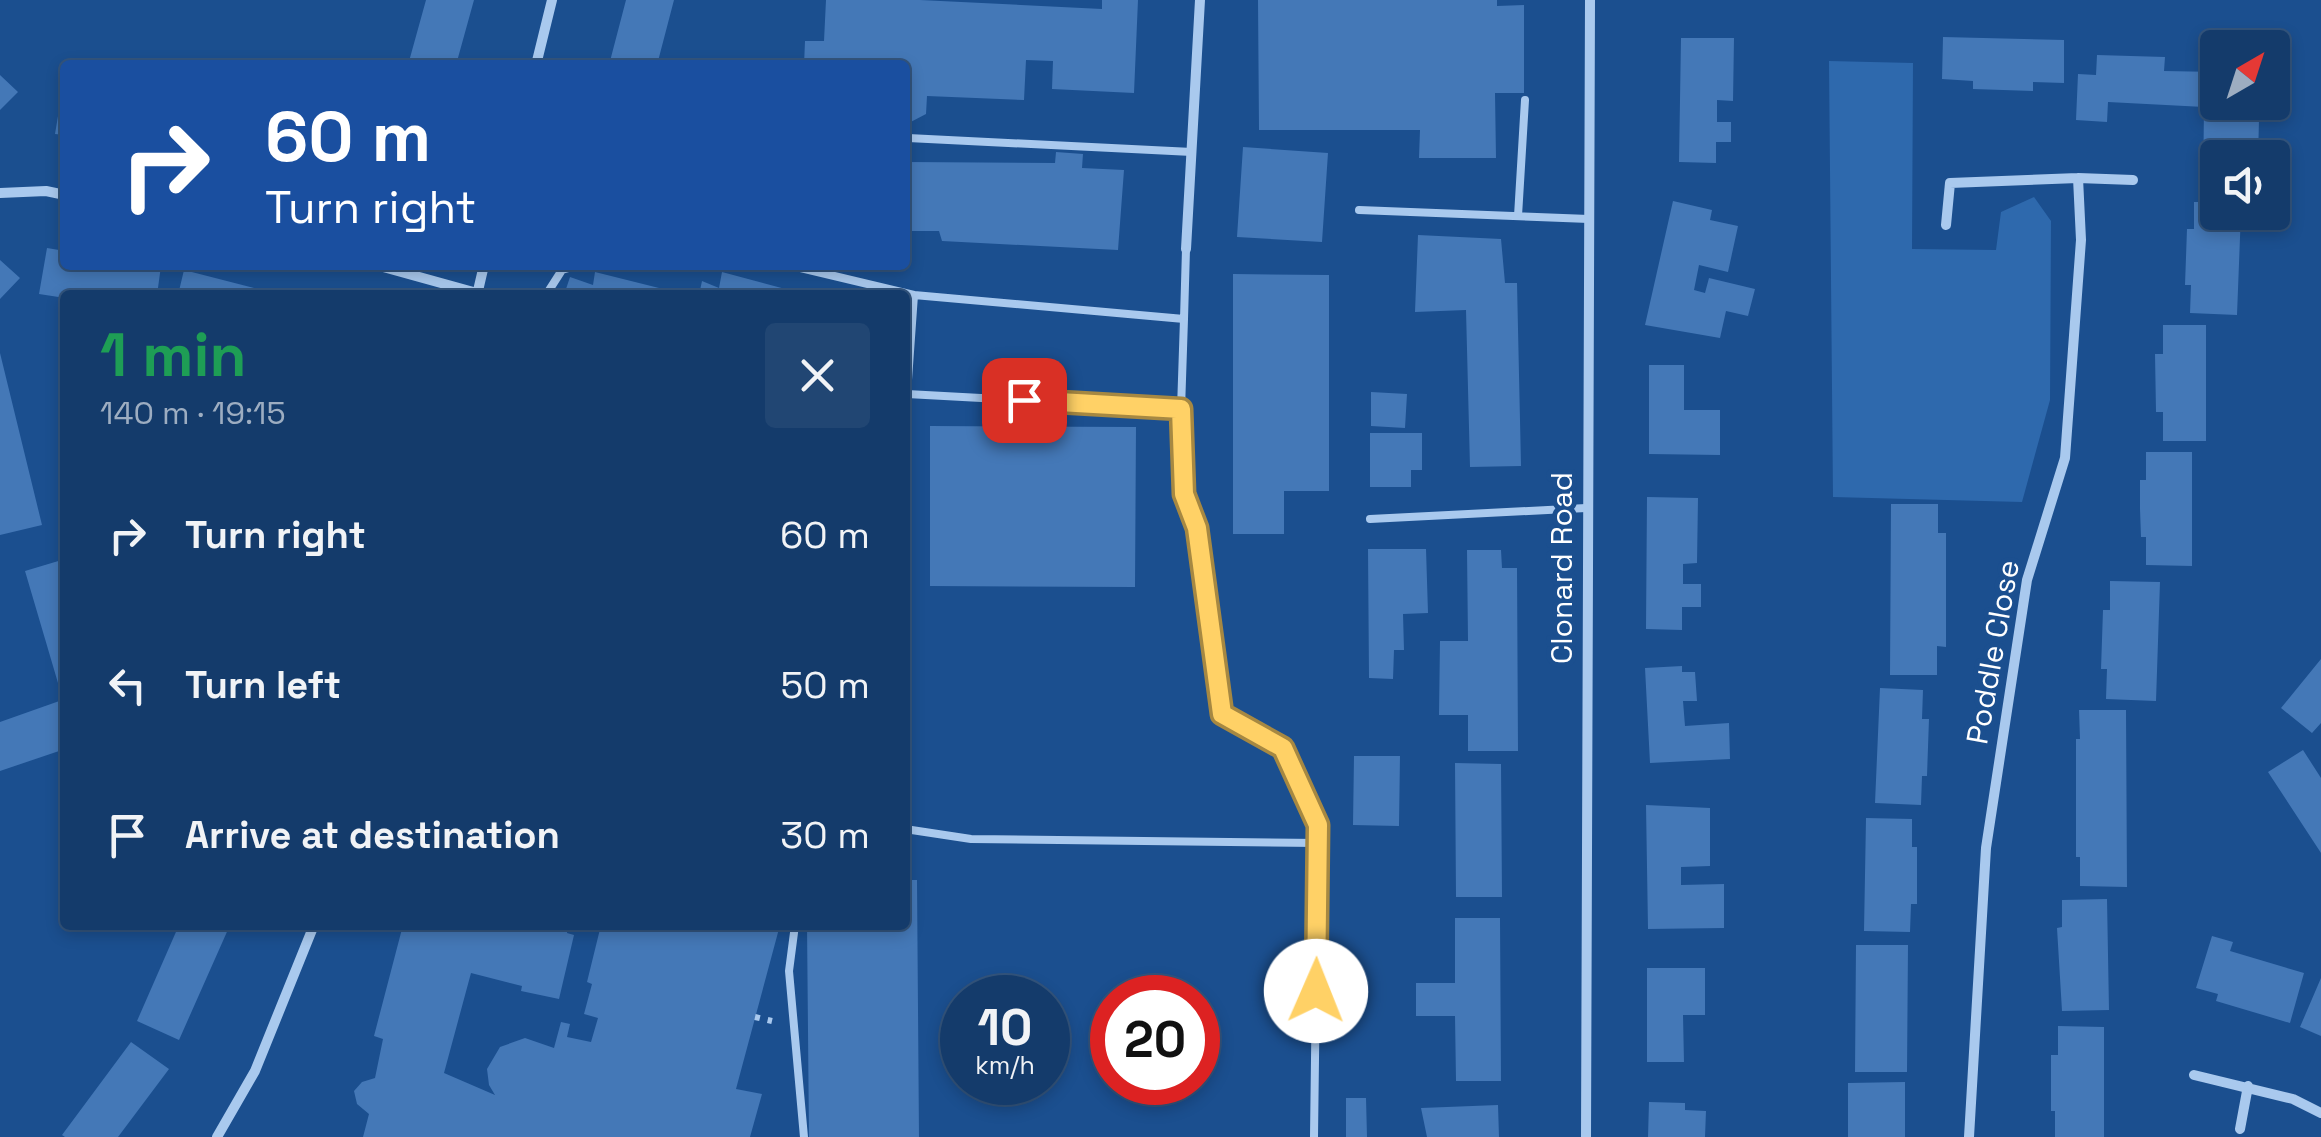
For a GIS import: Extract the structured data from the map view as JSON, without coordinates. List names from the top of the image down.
{
  "streets": {
    "street": ["Clonard Road", "Poddle Close"]
  },
  "north": "top right",
  "page": {
    "turn": ["60 m", "Turn right"],
    "heading": ["1 min", "140 m · 19:15"],
    "list": [
      {
        "name": "Turn right",
        "value": "60 m"
      },
      {
        "name": "Turn left",
        "value": "50 m"
      },
      {
        "name": "Arrive at destination",
        "value": "30 m"
      }
    ],
    "speed": "10 km/h",
    "limit": "20"
  }
}
